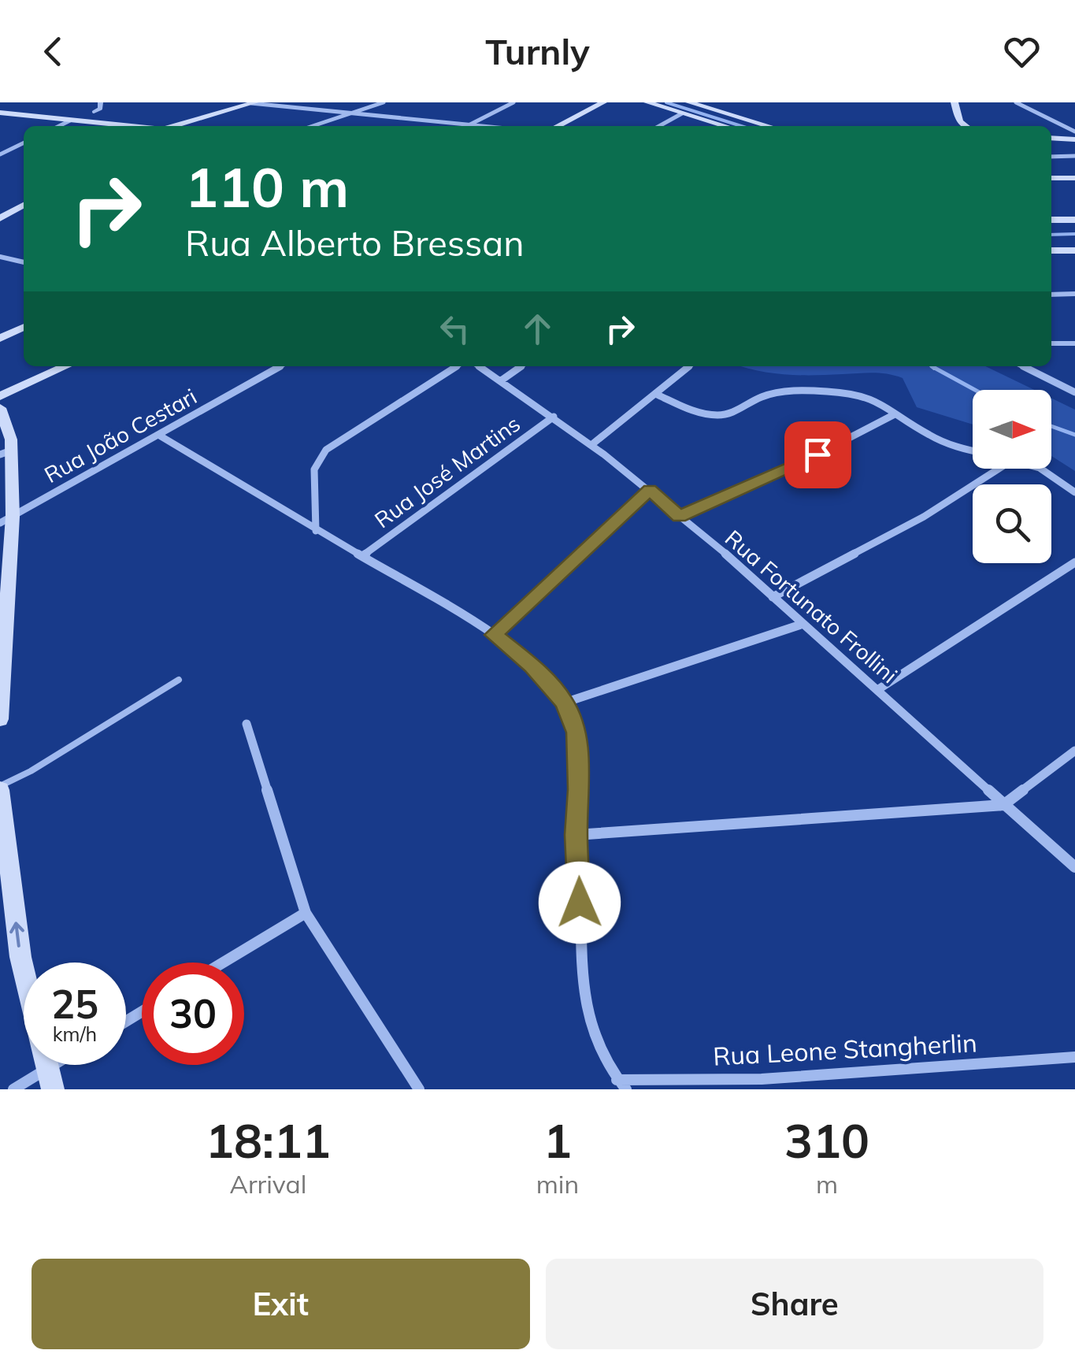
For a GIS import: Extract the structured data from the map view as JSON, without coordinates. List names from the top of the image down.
{
  "streets": {
    "street": [
      "Rua João Cestari",
      "Rua José Martins",
      "Rua Fortunato Frollini",
      "Rua Leone Stangherlin"
    ]
  },
  "crossings": [
    ["Rua José Martins", "Rua Fortunato Frollini"]
  ],
  "north": "right",
  "page": {
    "header": "Turnly",
    "turn": ["110 m", "Rua Alberto Bressan"],
    "speed": "25 km/h",
    "limit": "30",
    "eta": [
      "18:11",
      "Arrival",
      "1",
      "min",
      "310",
      "m"
    ],
    "buttons": ["Exit", "Share"]
  }
}
